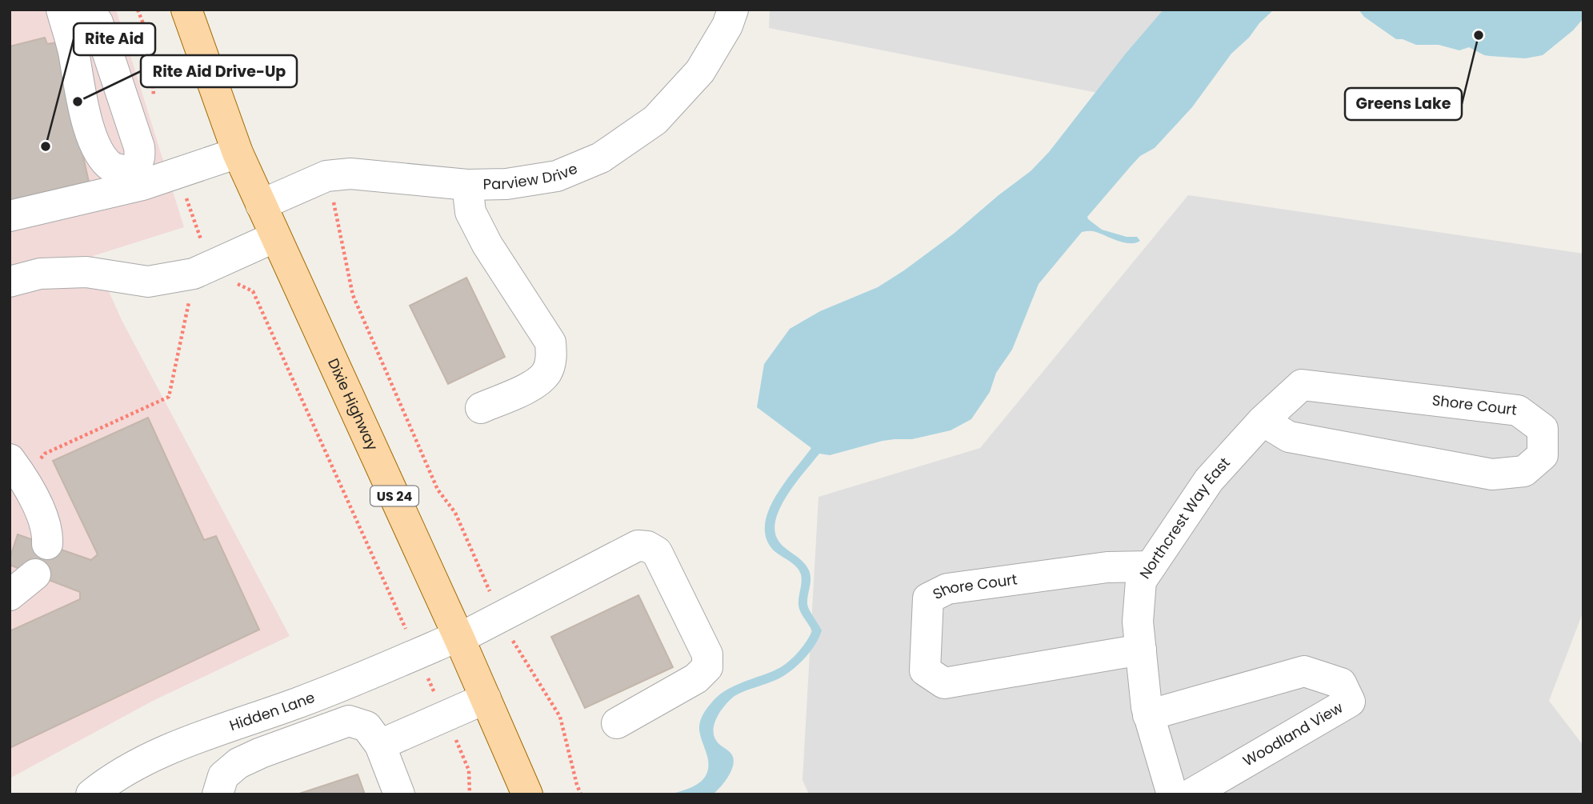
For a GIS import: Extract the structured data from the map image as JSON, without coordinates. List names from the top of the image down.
{
  "streets": {
    "main road": ["Dixie Highway", "US 24"],
    "street": [
      "Parview Drive",
      "Shore Court",
      "Northcrest Way East",
      "Hidden Lane",
      "Woodland View"
    ]
  },
  "crossings": [
    ["Parview Drive", "Dixie Highway"],
    ["Dixie Highway", "Hidden Lane"],
    ["Shore Court", "Northcrest Way East"],
    ["Northcrest Way East", "Woodland View"]
  ],
  "places": ["Greens Lake", "Rite Aid Drive-Up", "Rite Aid"]
}
